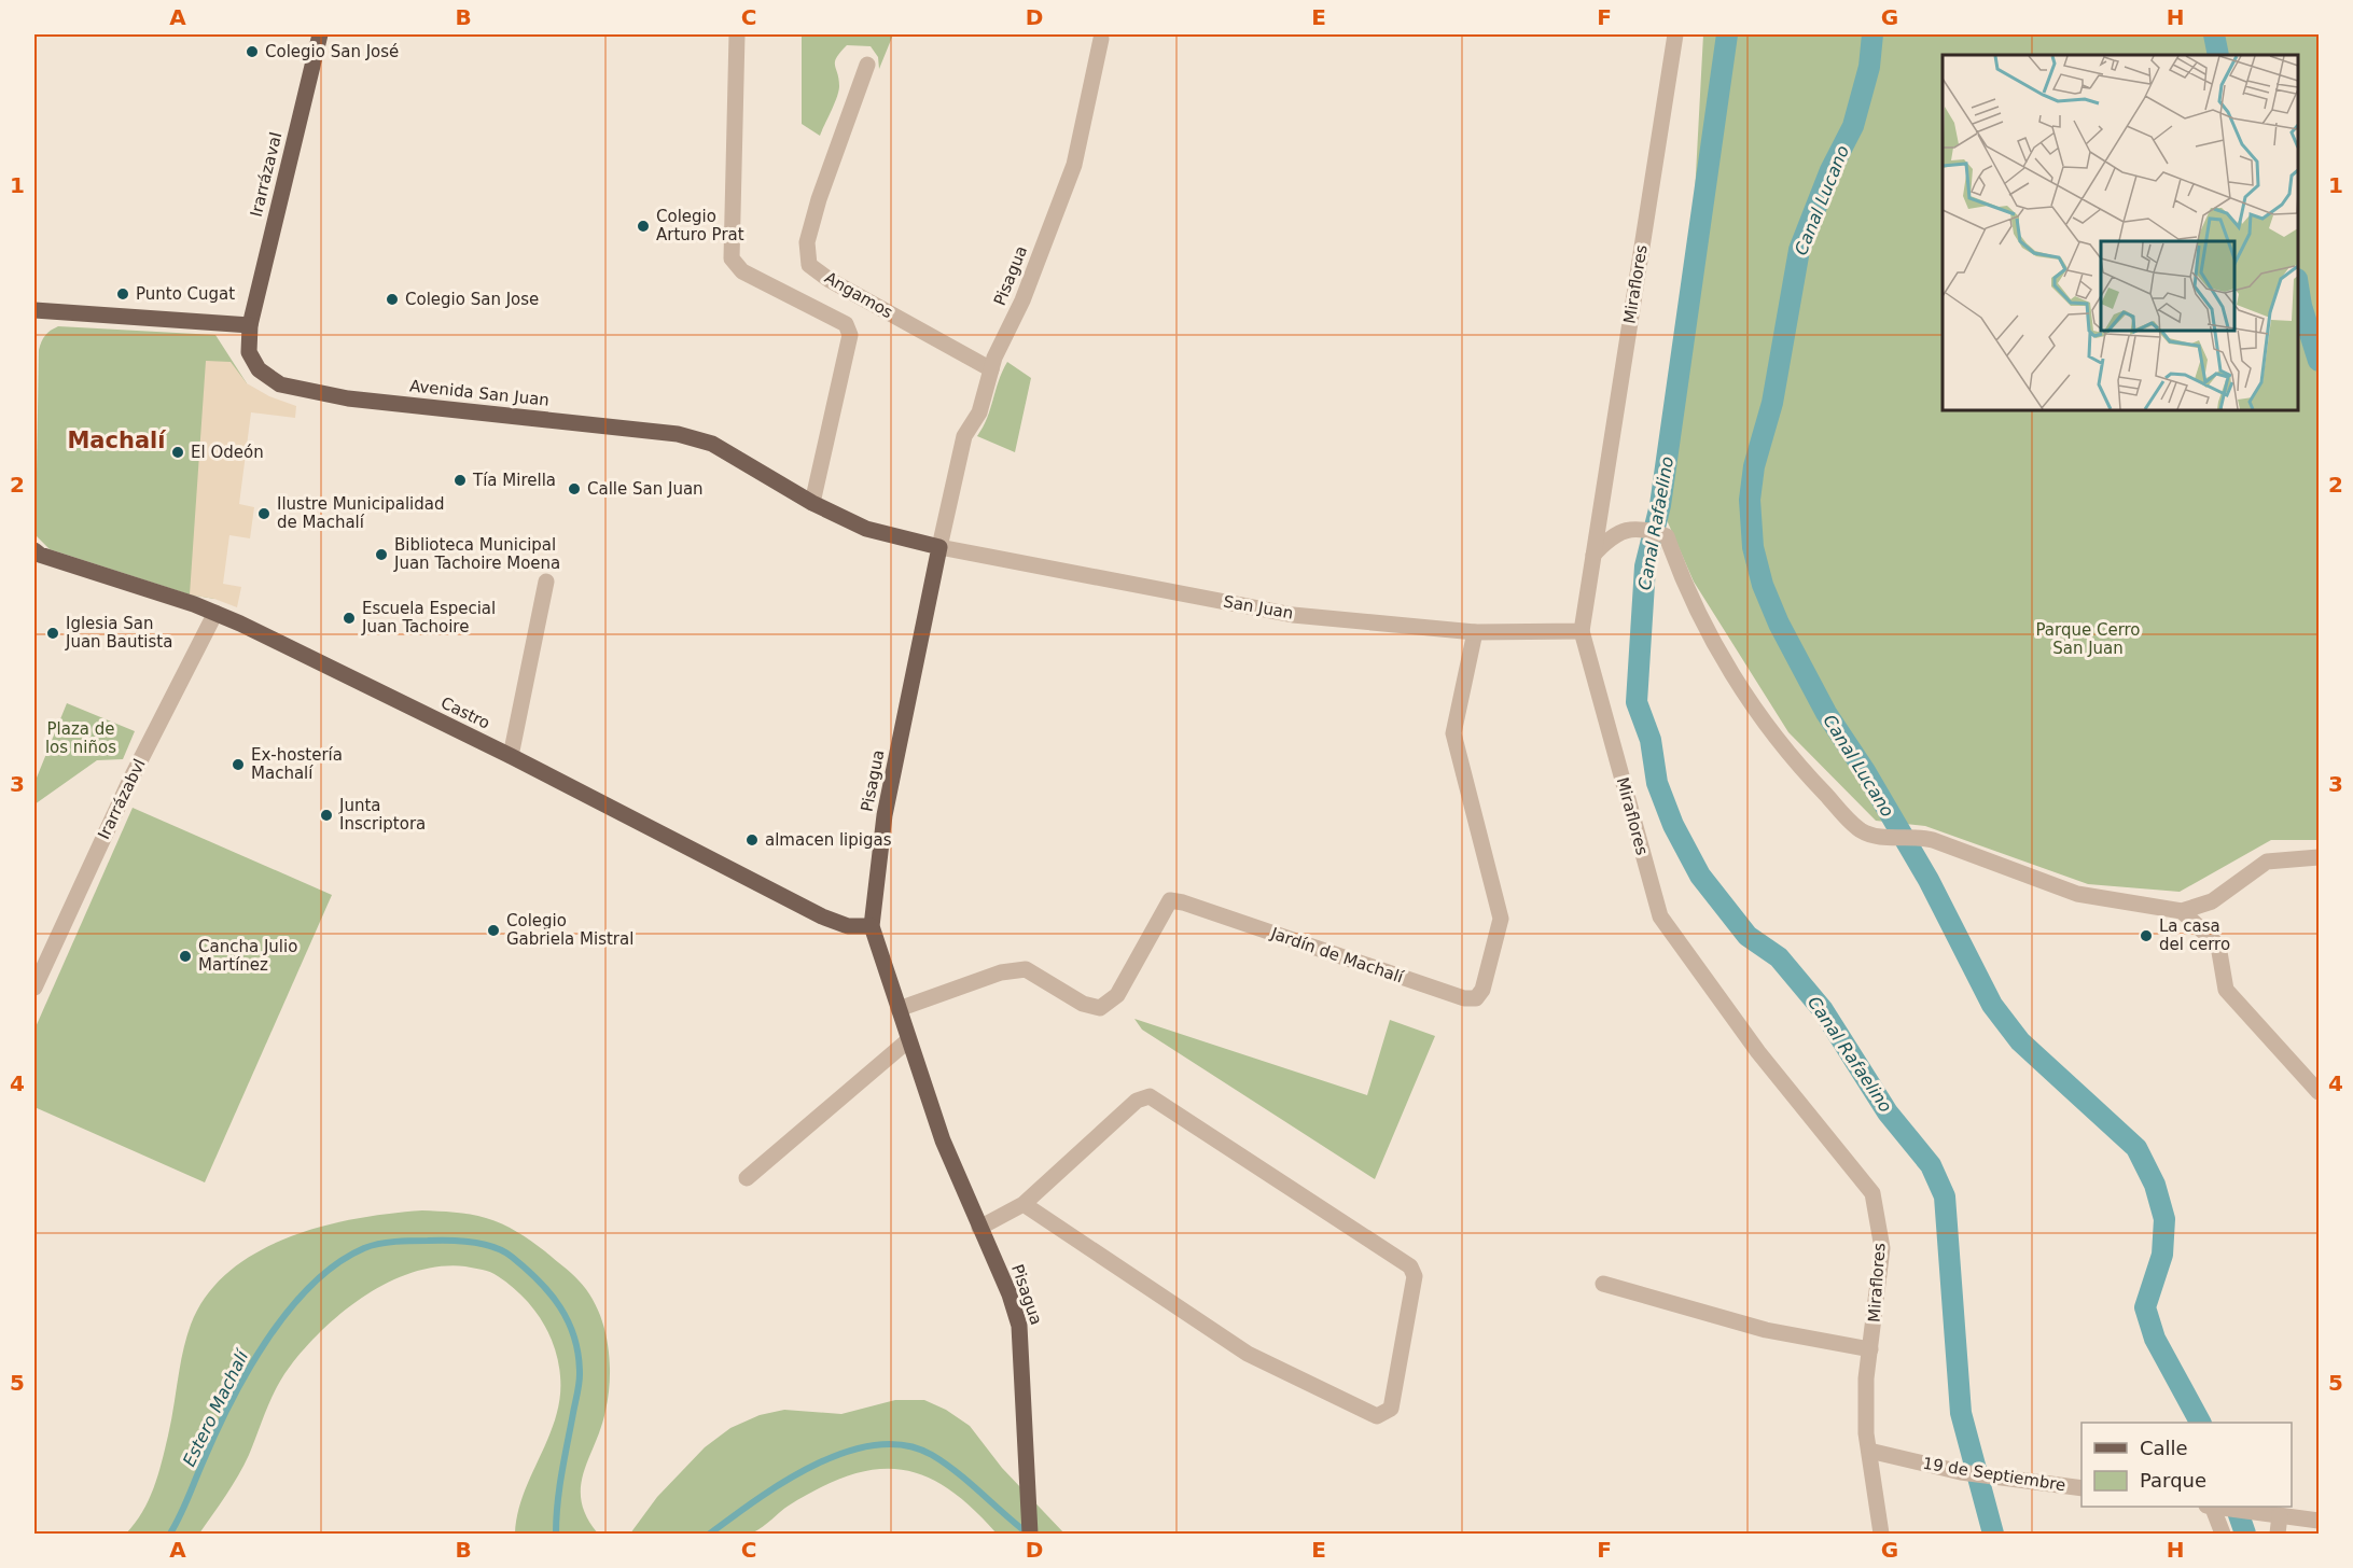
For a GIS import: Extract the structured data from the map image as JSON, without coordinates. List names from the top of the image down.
{
  "streets": {
    "main road": [
      "Irarrázaval",
      "Pisagua",
      "Avenida San Juan",
      "Castro"
    ],
    "street": [
      "Miraflores",
      "Angamos",
      "San Juan",
      "Irarrázabvl",
      "Jardín de Machalí",
      "19 de Septiembre"
    ]
  },
  "crossings": [
    ["Irarrázaval", "Avenida San Juan"],
    ["Pisagua", "Angamos"],
    ["Pisagua", "Avenida San Juan"],
    ["Pisagua", "San Juan"],
    ["Pisagua", "Castro"],
    ["Pisagua", "Jardín de Machalí"],
    ["Miraflores", "San Juan"],
    ["Miraflores", "19 de Septiembre"],
    ["Avenida San Juan", "San Juan"],
    ["San Juan", "Jardín de Machalí"],
    ["Castro", "Irarrázabvl"]
  ],
  "districts": ["Machalí"],
  "water": ["Canal Lucano", "Canal Rafaelino", "Estero Machalí"],
  "parks": ["Parque Cerro San Juan", "Plaza de los niños"],
  "places": [
    "Colegio San José",
    "Colegio Arturo Prat",
    "Punto Cugat",
    "Colegio San Jose",
    "El Odeón",
    "Tía Mirella",
    "Calle San Juan",
    "Ilustre Municipalidad de Machalí",
    "Biblioteca Municipal Juan Tachoire Moena",
    "Escuela Especial Juan Tachoire",
    "Iglesia San Juan Bautista",
    "Ex-hostería Machalí",
    "Junta Inscriptora",
    "almacen lipigas",
    "Colegio Gabriela Mistral",
    "La casa del cerro",
    "Cancha Julio Martínez"
  ],
  "legend": ["Calle", "Parque"],
  "grid": {
    "columns": [
      "A",
      "B",
      "C",
      "D",
      "E",
      "F",
      "G",
      "H"
    ],
    "rows": [
      "1",
      "2",
      "3",
      "4",
      "5"
    ]
  }
}
